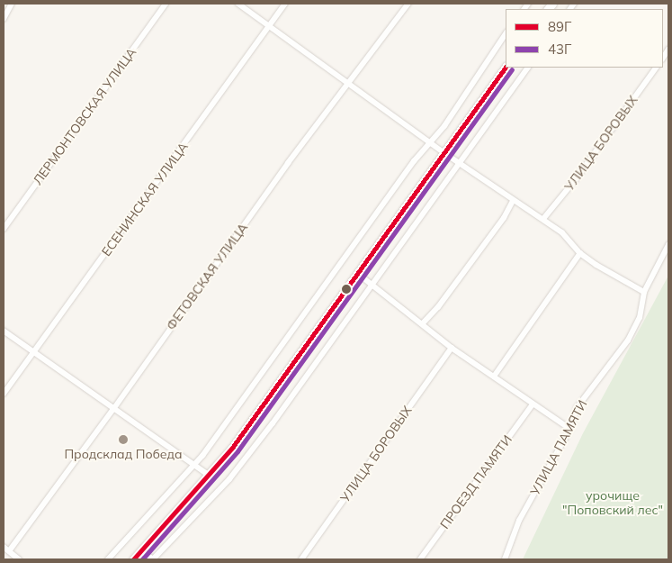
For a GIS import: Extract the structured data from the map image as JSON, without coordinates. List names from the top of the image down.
{
  "streets": {
    "street": [
      "ЛЕРМОНТОВСКАЯ УЛИЦА",
      "УЛИЦА БОРОВЫХ",
      "ЕСЕНИНСКАЯ УЛИЦА",
      "ФЕТОВСКАЯ УЛИЦА",
      "УЛИЦА ПАМЯТИ",
      "ПРОЕЗД ПАМЯТИ"
    ]
  },
  "parks": ["урочище \"Поповский лес\""],
  "places": ["Продсклад Победа"],
  "lines": ["transit line 89Г", "transit line 43Г"],
  "legend": ["89Г", "43Г"]
}
